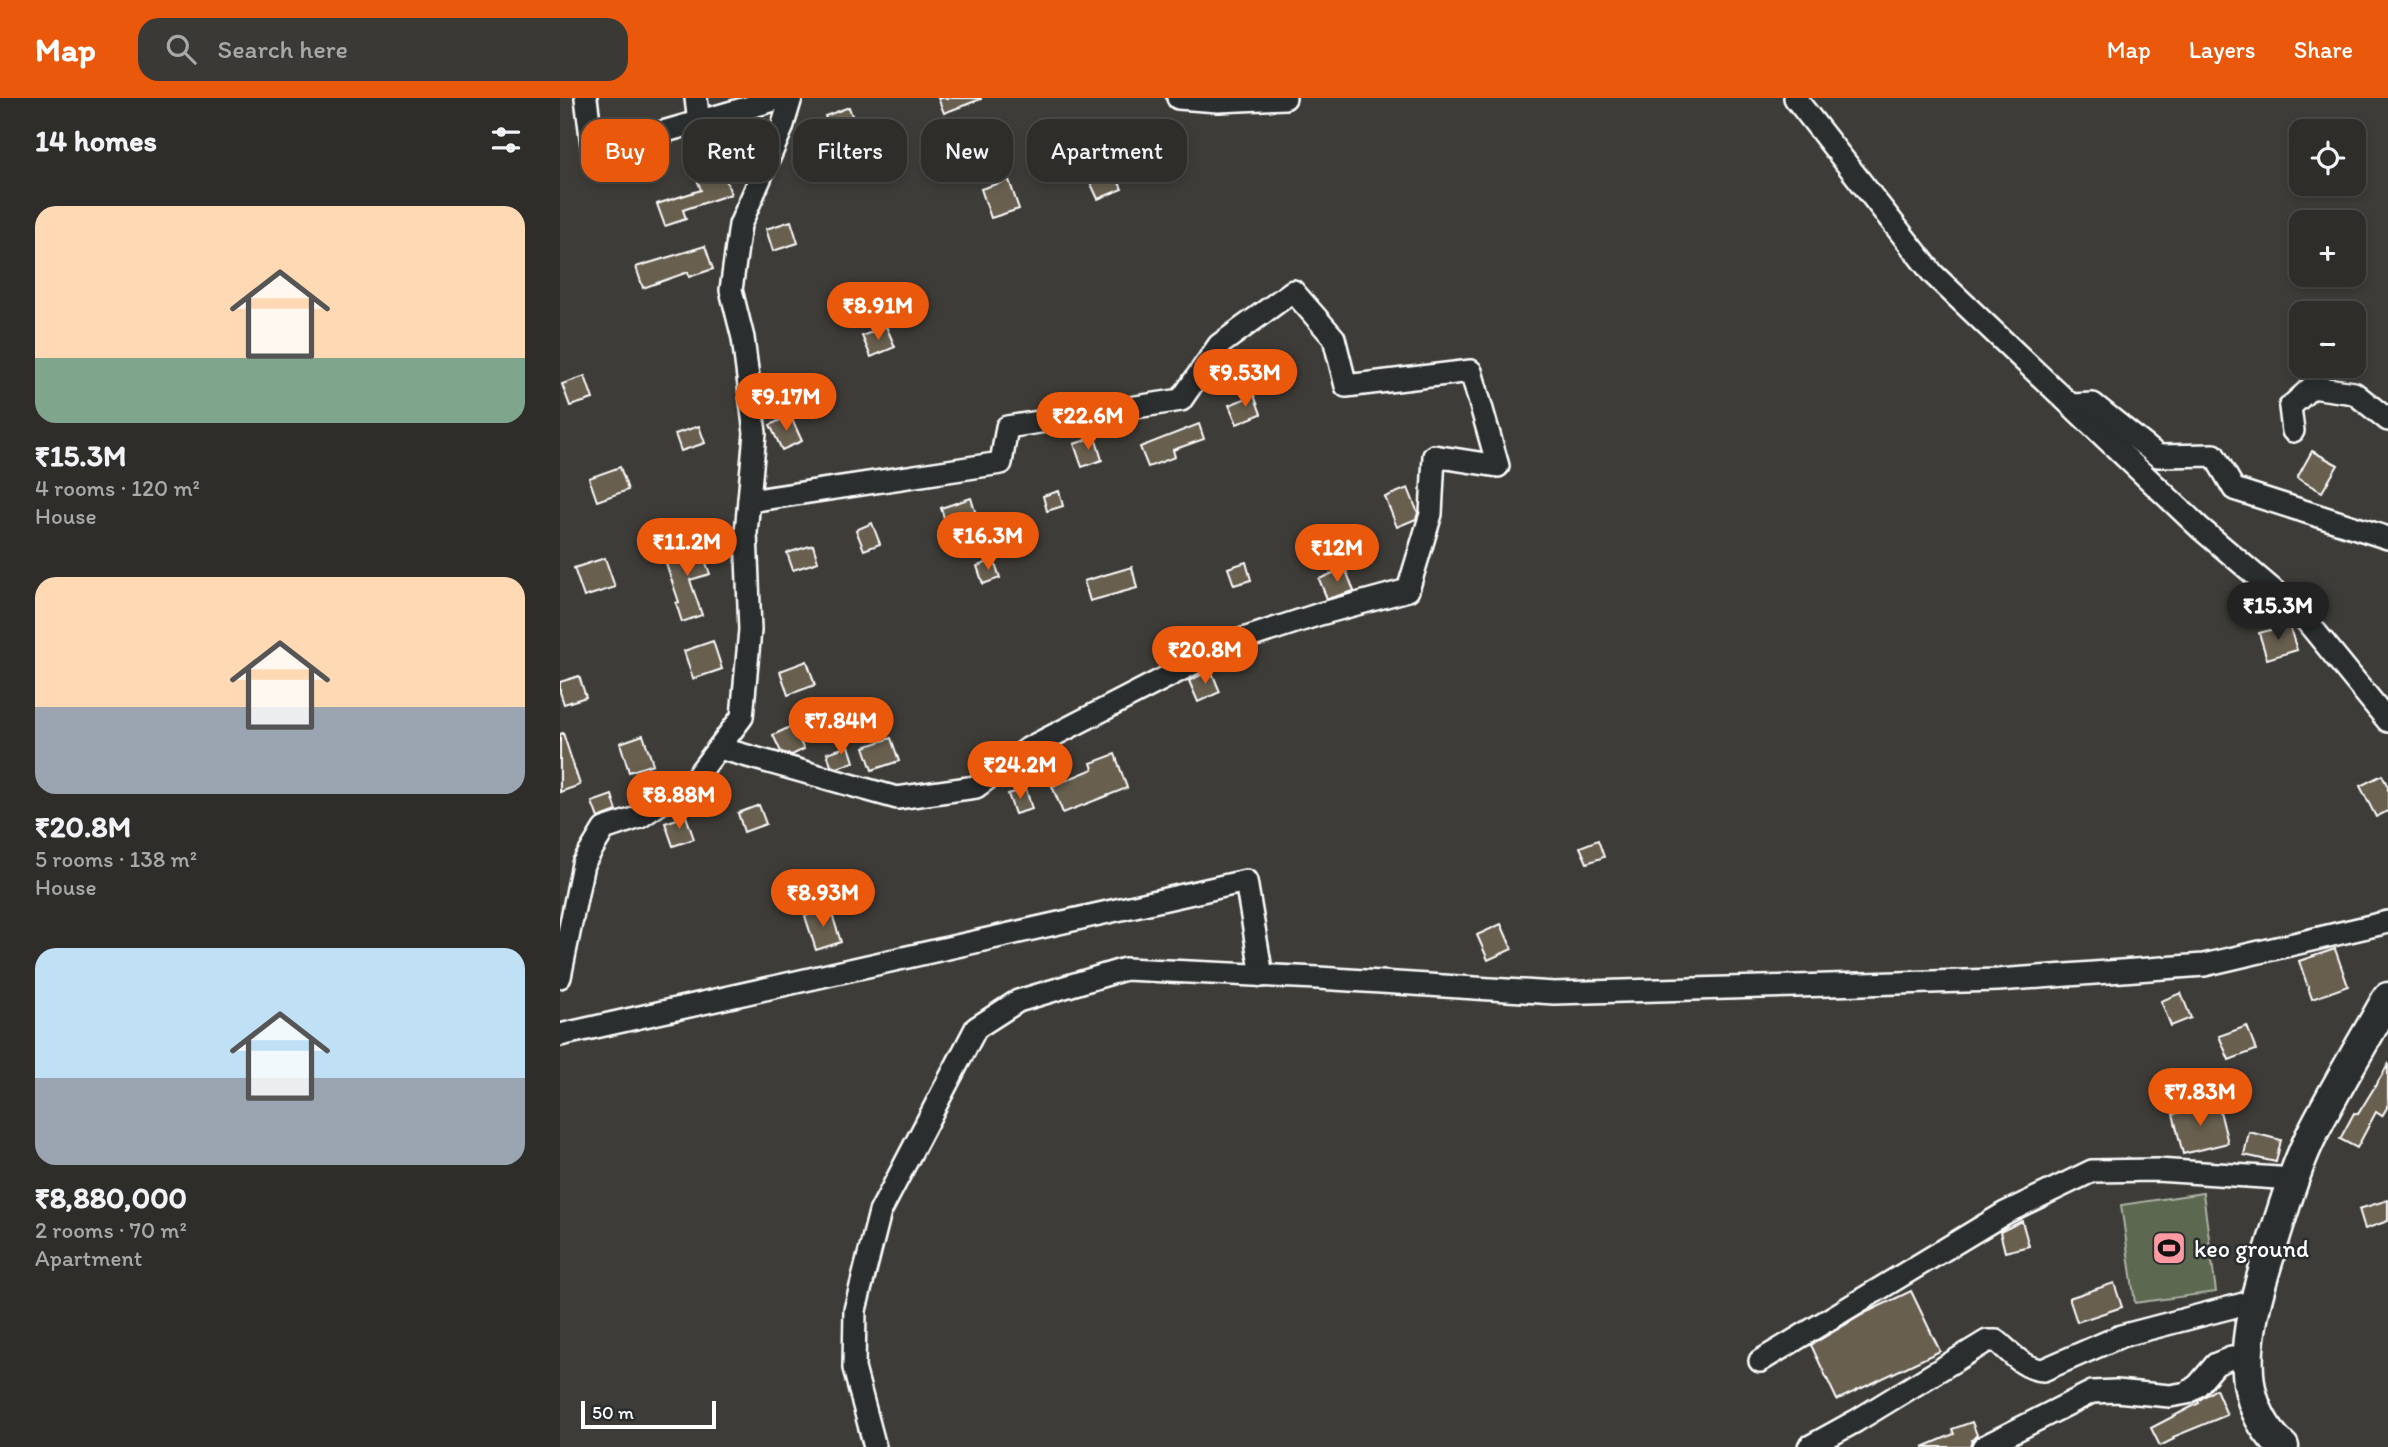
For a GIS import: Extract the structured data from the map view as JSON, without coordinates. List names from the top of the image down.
{
  "places": {
    "sports": ["keo ground"]
  },
  "scale_bar": "50 m",
  "page": {
    "header": "Map",
    "search": "Search here",
    "nav": ["Map", "Layers", "Share"],
    "heading": "14 homes",
    "map_buttons": ["+", "−"],
    "chip": [
      "Buy",
      "Rent",
      "Filters",
      "New",
      "Apartment"
    ],
    "list": [
      {
        "name": "₹15.3M",
        "note": "4 rooms · 120 m² · House"
      },
      {
        "name": "₹20.8M",
        "note": "5 rooms · 138 m² · House"
      },
      {
        "name": "₹8,880,000",
        "note": "2 rooms · 70 m² · Apartment"
      }
    ],
    "price": [
      "₹8.91M",
      "₹9.53M",
      "₹9.17M",
      "₹22.6M",
      "₹16.3M",
      "₹11.2M",
      "₹12M",
      "₹15.3M",
      "₹20.8M",
      "₹7.84M",
      "₹24.2M",
      "₹8.88M",
      "₹8.93M",
      "₹7.83M"
    ],
    "scale": "50 m"
  }
}
